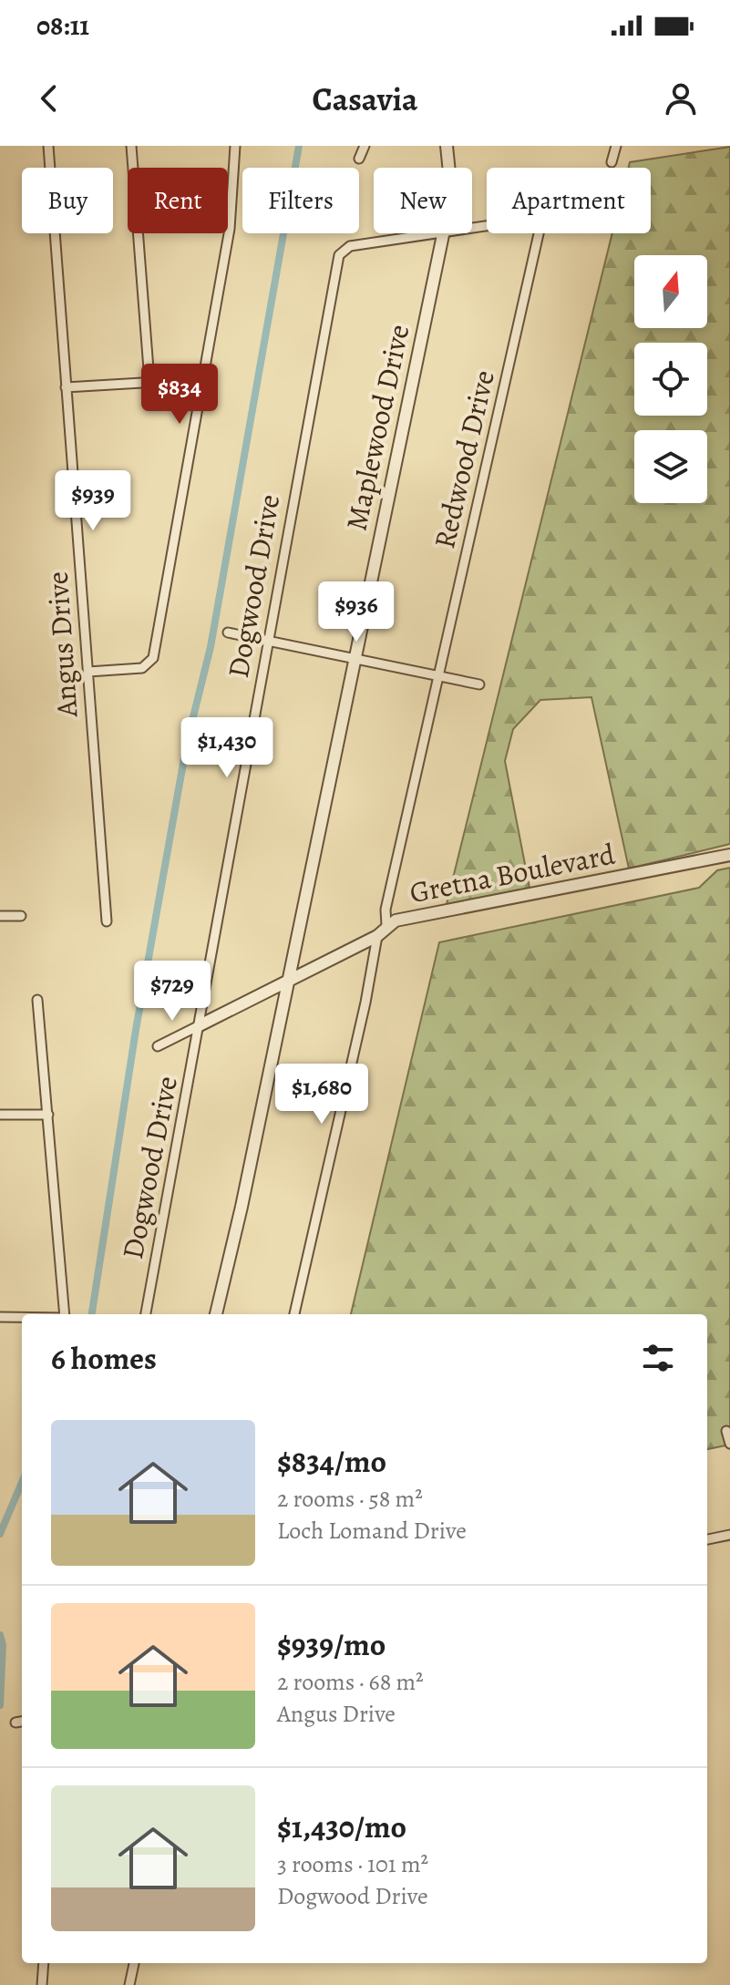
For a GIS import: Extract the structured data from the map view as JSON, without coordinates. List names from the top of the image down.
{
  "streets": {
    "street": [
      "Maplewood Drive",
      "Redwood Drive",
      "Dogwood Drive",
      "Angus Drive",
      "Gretna Boulevard"
    ]
  },
  "crossings": [
    ["Maplewood Drive", "Gretna Boulevard"],
    ["Redwood Drive", "Gretna Boulevard"],
    ["Dogwood Drive", "Gretna Boulevard"]
  ],
  "north": "top",
  "page": {
    "status": "08:11",
    "header": "Casavia",
    "chip": [
      "Buy",
      "Rent",
      "Filters",
      "New",
      "Apartment"
    ],
    "price": [
      "$834",
      "$939",
      "$936",
      "$1,430",
      "$729",
      "$1,680"
    ],
    "heading": "6 homes",
    "list": [
      {
        "name": "$834/mo",
        "note": "2 rooms · 58 m² · Loch Lomand Drive"
      },
      {
        "name": "$939/mo",
        "note": "2 rooms · 68 m² · Angus Drive"
      },
      {
        "name": "$1,430/mo",
        "note": "3 rooms · 101 m² · Dogwood Drive"
      }
    ]
  }
}
